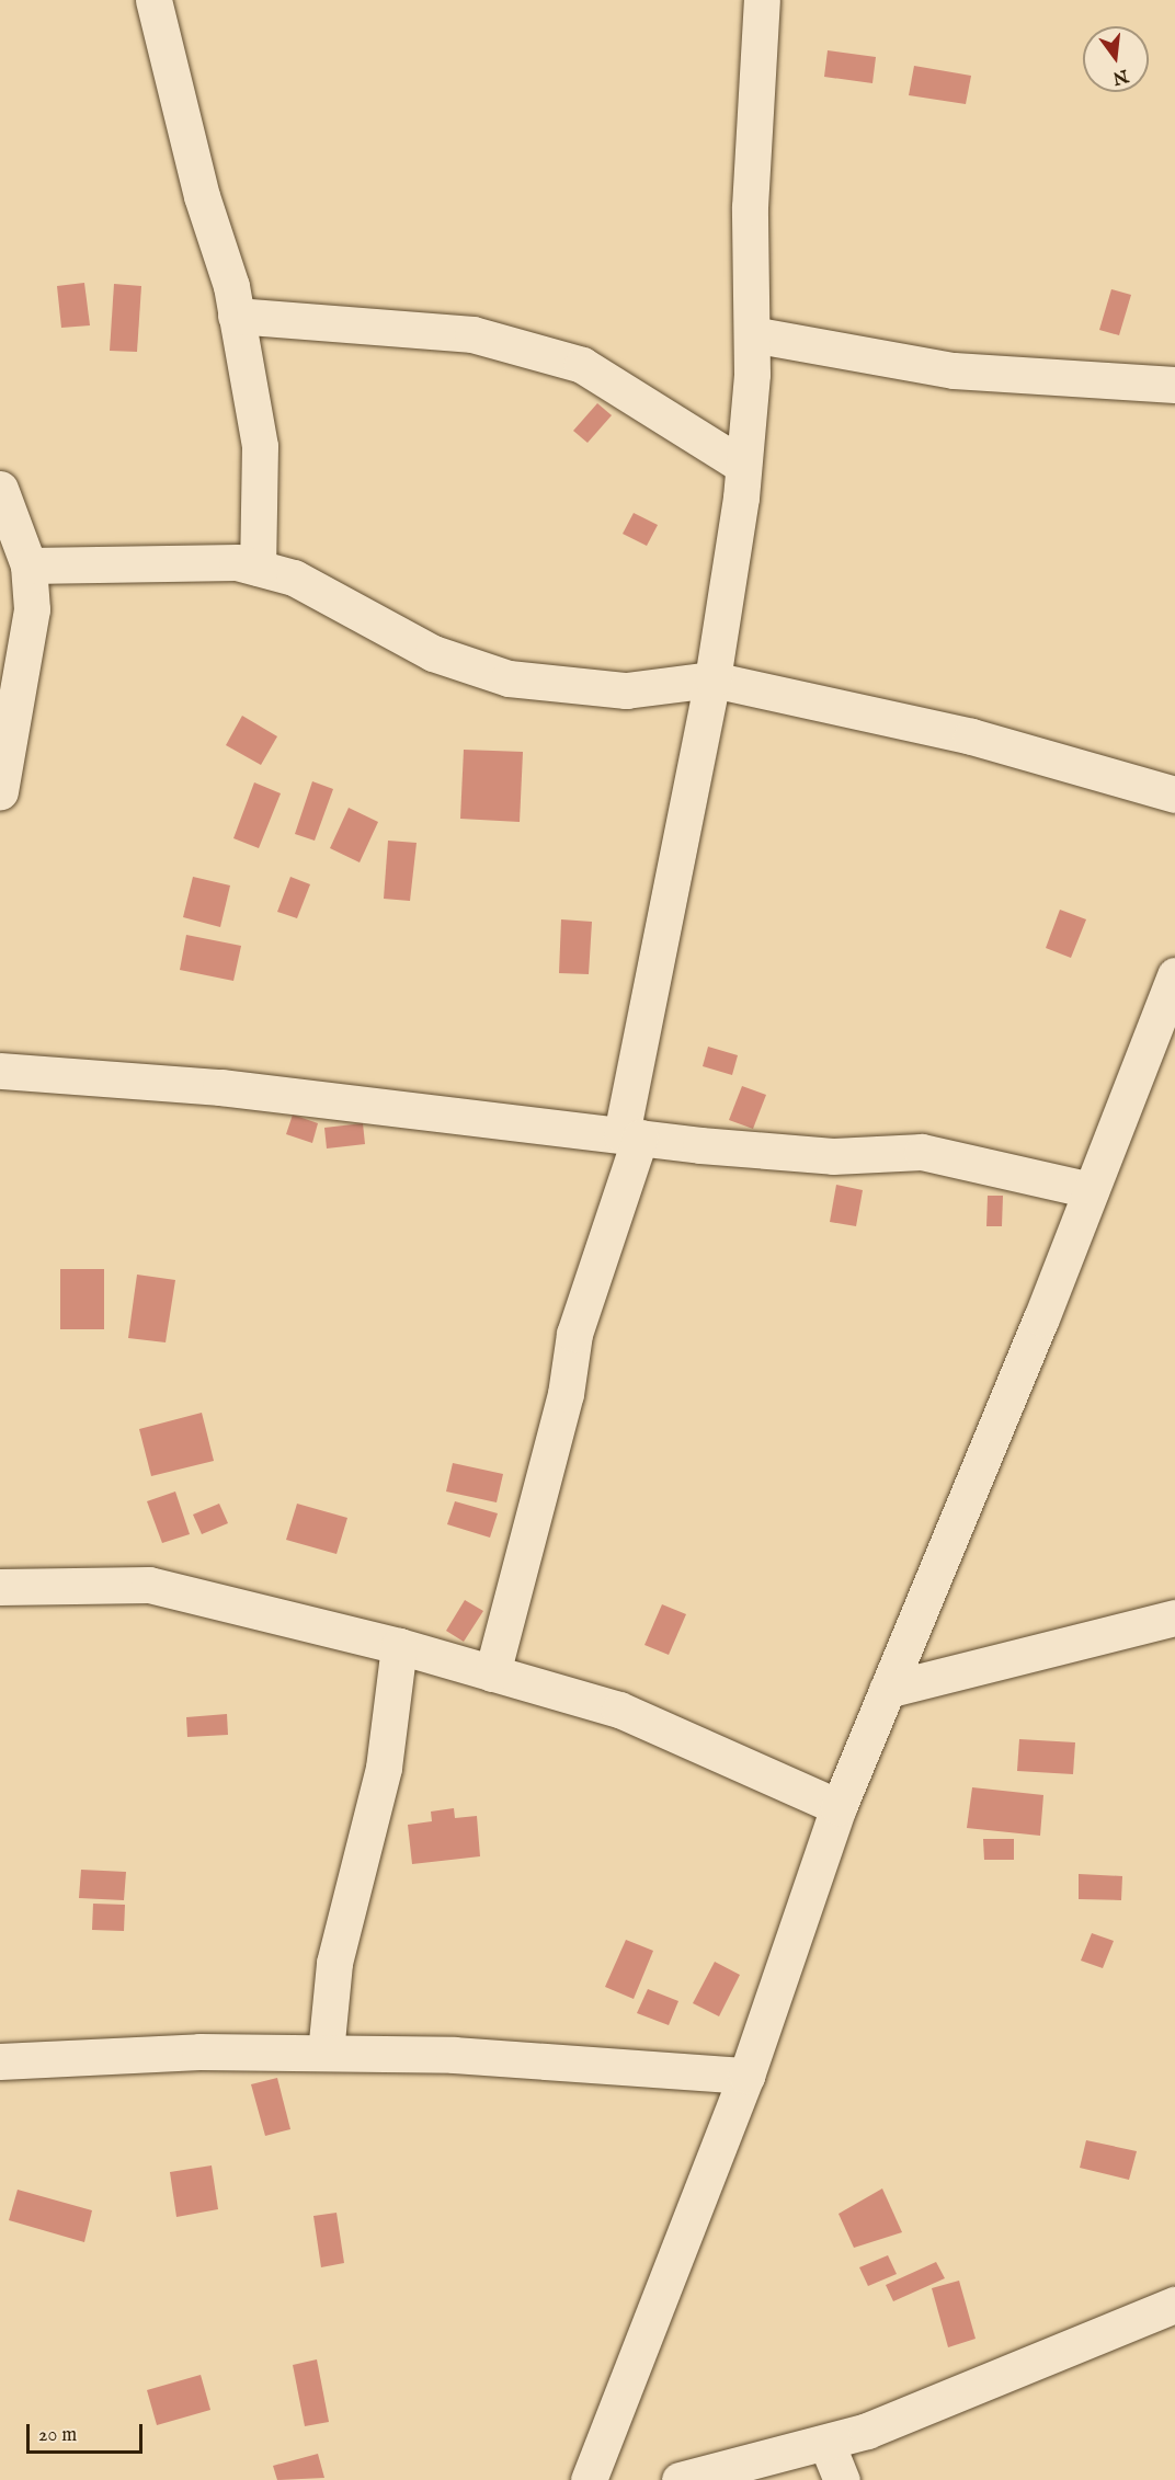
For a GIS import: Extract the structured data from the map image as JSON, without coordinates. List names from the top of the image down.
{
  "scale_bar": "20 m",
  "north": "bottom"
}
